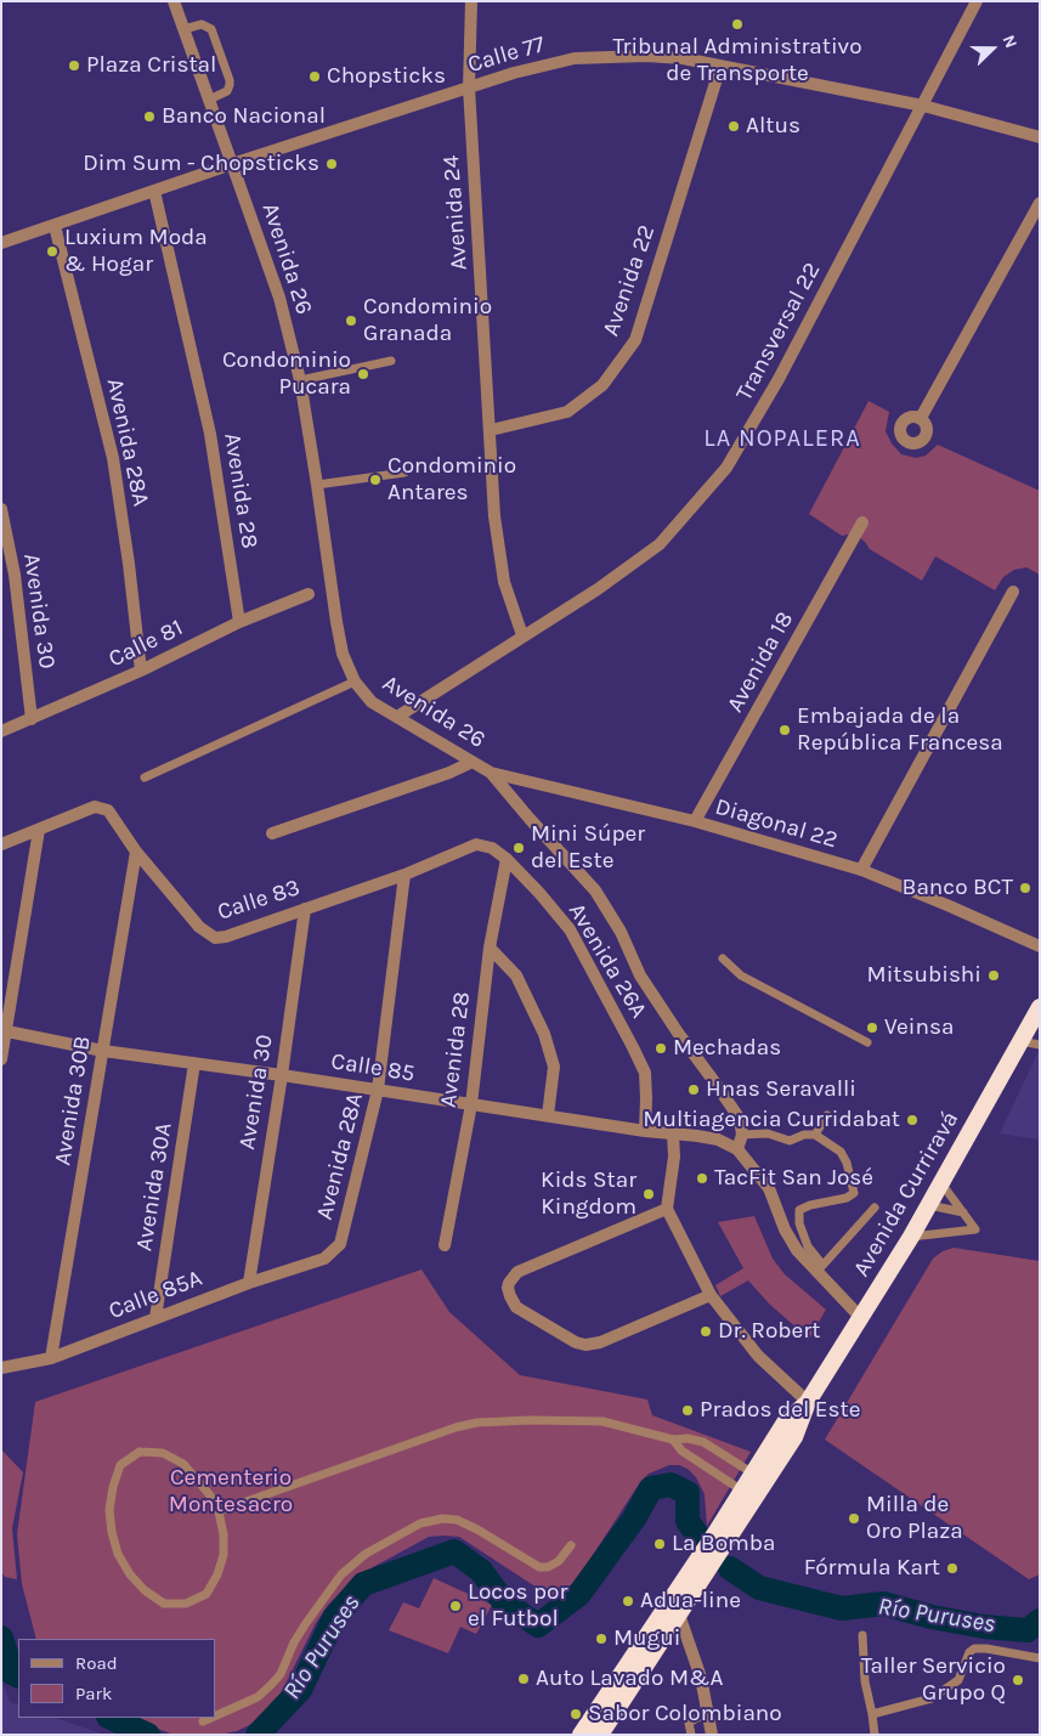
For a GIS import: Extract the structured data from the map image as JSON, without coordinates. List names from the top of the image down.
{
  "streets": {
    "highway": ["Avenida Curriravá"],
    "street": [
      "Calle 77",
      "Avenida 24",
      "Avenida 26",
      "Avenida 22",
      "Transversal 22",
      "Avenida 28A",
      "Avenida 28",
      "Avenida 30",
      "Calle 81",
      "Avenida 18",
      "Diagonal 22",
      "Calle 83",
      "Avenida 26A",
      "Calle 85",
      "Avenida 30B",
      "Avenida 30A",
      "Calle 85A"
    ]
  },
  "crossings": [
    ["Calle 77", "Avenida 24"],
    ["Calle 77", "Avenida 26"],
    ["Calle 77", "Avenida 22"],
    ["Calle 77", "Transversal 22"],
    ["Calle 77", "Avenida 28A"],
    ["Calle 77", "Avenida 28"],
    ["Avenida 24", "Avenida 22"],
    ["Avenida 24", "Transversal 22"],
    ["Avenida 26", "Transversal 22"],
    ["Avenida 26", "Diagonal 22"],
    ["Avenida 28A", "Calle 81"],
    ["Avenida 28A", "Calle 83"],
    ["Avenida 28A", "Calle 85"],
    ["Avenida 28A", "Calle 85A"],
    ["Avenida 28", "Calle 81"],
    ["Avenida 28", "Avenida 26A"],
    ["Avenida 28", "Calle 85"],
    ["Avenida 30", "Calle 81"],
    ["Avenida 30", "Calle 83"],
    ["Avenida 30", "Calle 85"],
    ["Avenida 30", "Calle 85A"],
    ["Avenida 18", "Diagonal 22"],
    ["Calle 83", "Avenida 26A"],
    ["Calle 83", "Avenida 30B"],
    ["Avenida 26A", "Calle 85"],
    ["Calle 85", "Avenida 30B"],
    ["Calle 85", "Avenida 30A"],
    ["Avenida 30B", "Calle 85A"],
    ["Avenida 30A", "Calle 85A"]
  ],
  "districts": ["LA NOPALERA"],
  "water": ["Río Puruses"],
  "parks": ["Cementerio Montesacro"],
  "places": [
    "Tribunal Administrativo de Transporte",
    "Plaza Cristal",
    "Chopsticks",
    "Banco Nacional",
    "Altus",
    "Dim Sum - Chopsticks",
    "Luxium Moda & Hogar",
    "Condominio Granada",
    "Condominio Pucara",
    "Condominio Antares",
    "Embajada de la República Francesa",
    "Mini Súper del Este",
    "Banco BCT",
    "Mitsubishi",
    "Veinsa",
    "Mechadas",
    "Hnas Seravalli",
    "Multiagencia Curridabat",
    "TacFit San José",
    "Kids Star Kingdom",
    "Dr. Robert",
    "Prados del Este",
    "Milla de Oro Plaza",
    "La Bomba",
    "Fórmula Kart",
    "Adua-line",
    "Locos por el Futbol",
    "Mugui",
    "Auto Lavado M&A",
    "Taller Servicio Grupo Q",
    "Sabor Colombiano"
  ],
  "legend": ["Road", "Park"],
  "north": "right"
}
